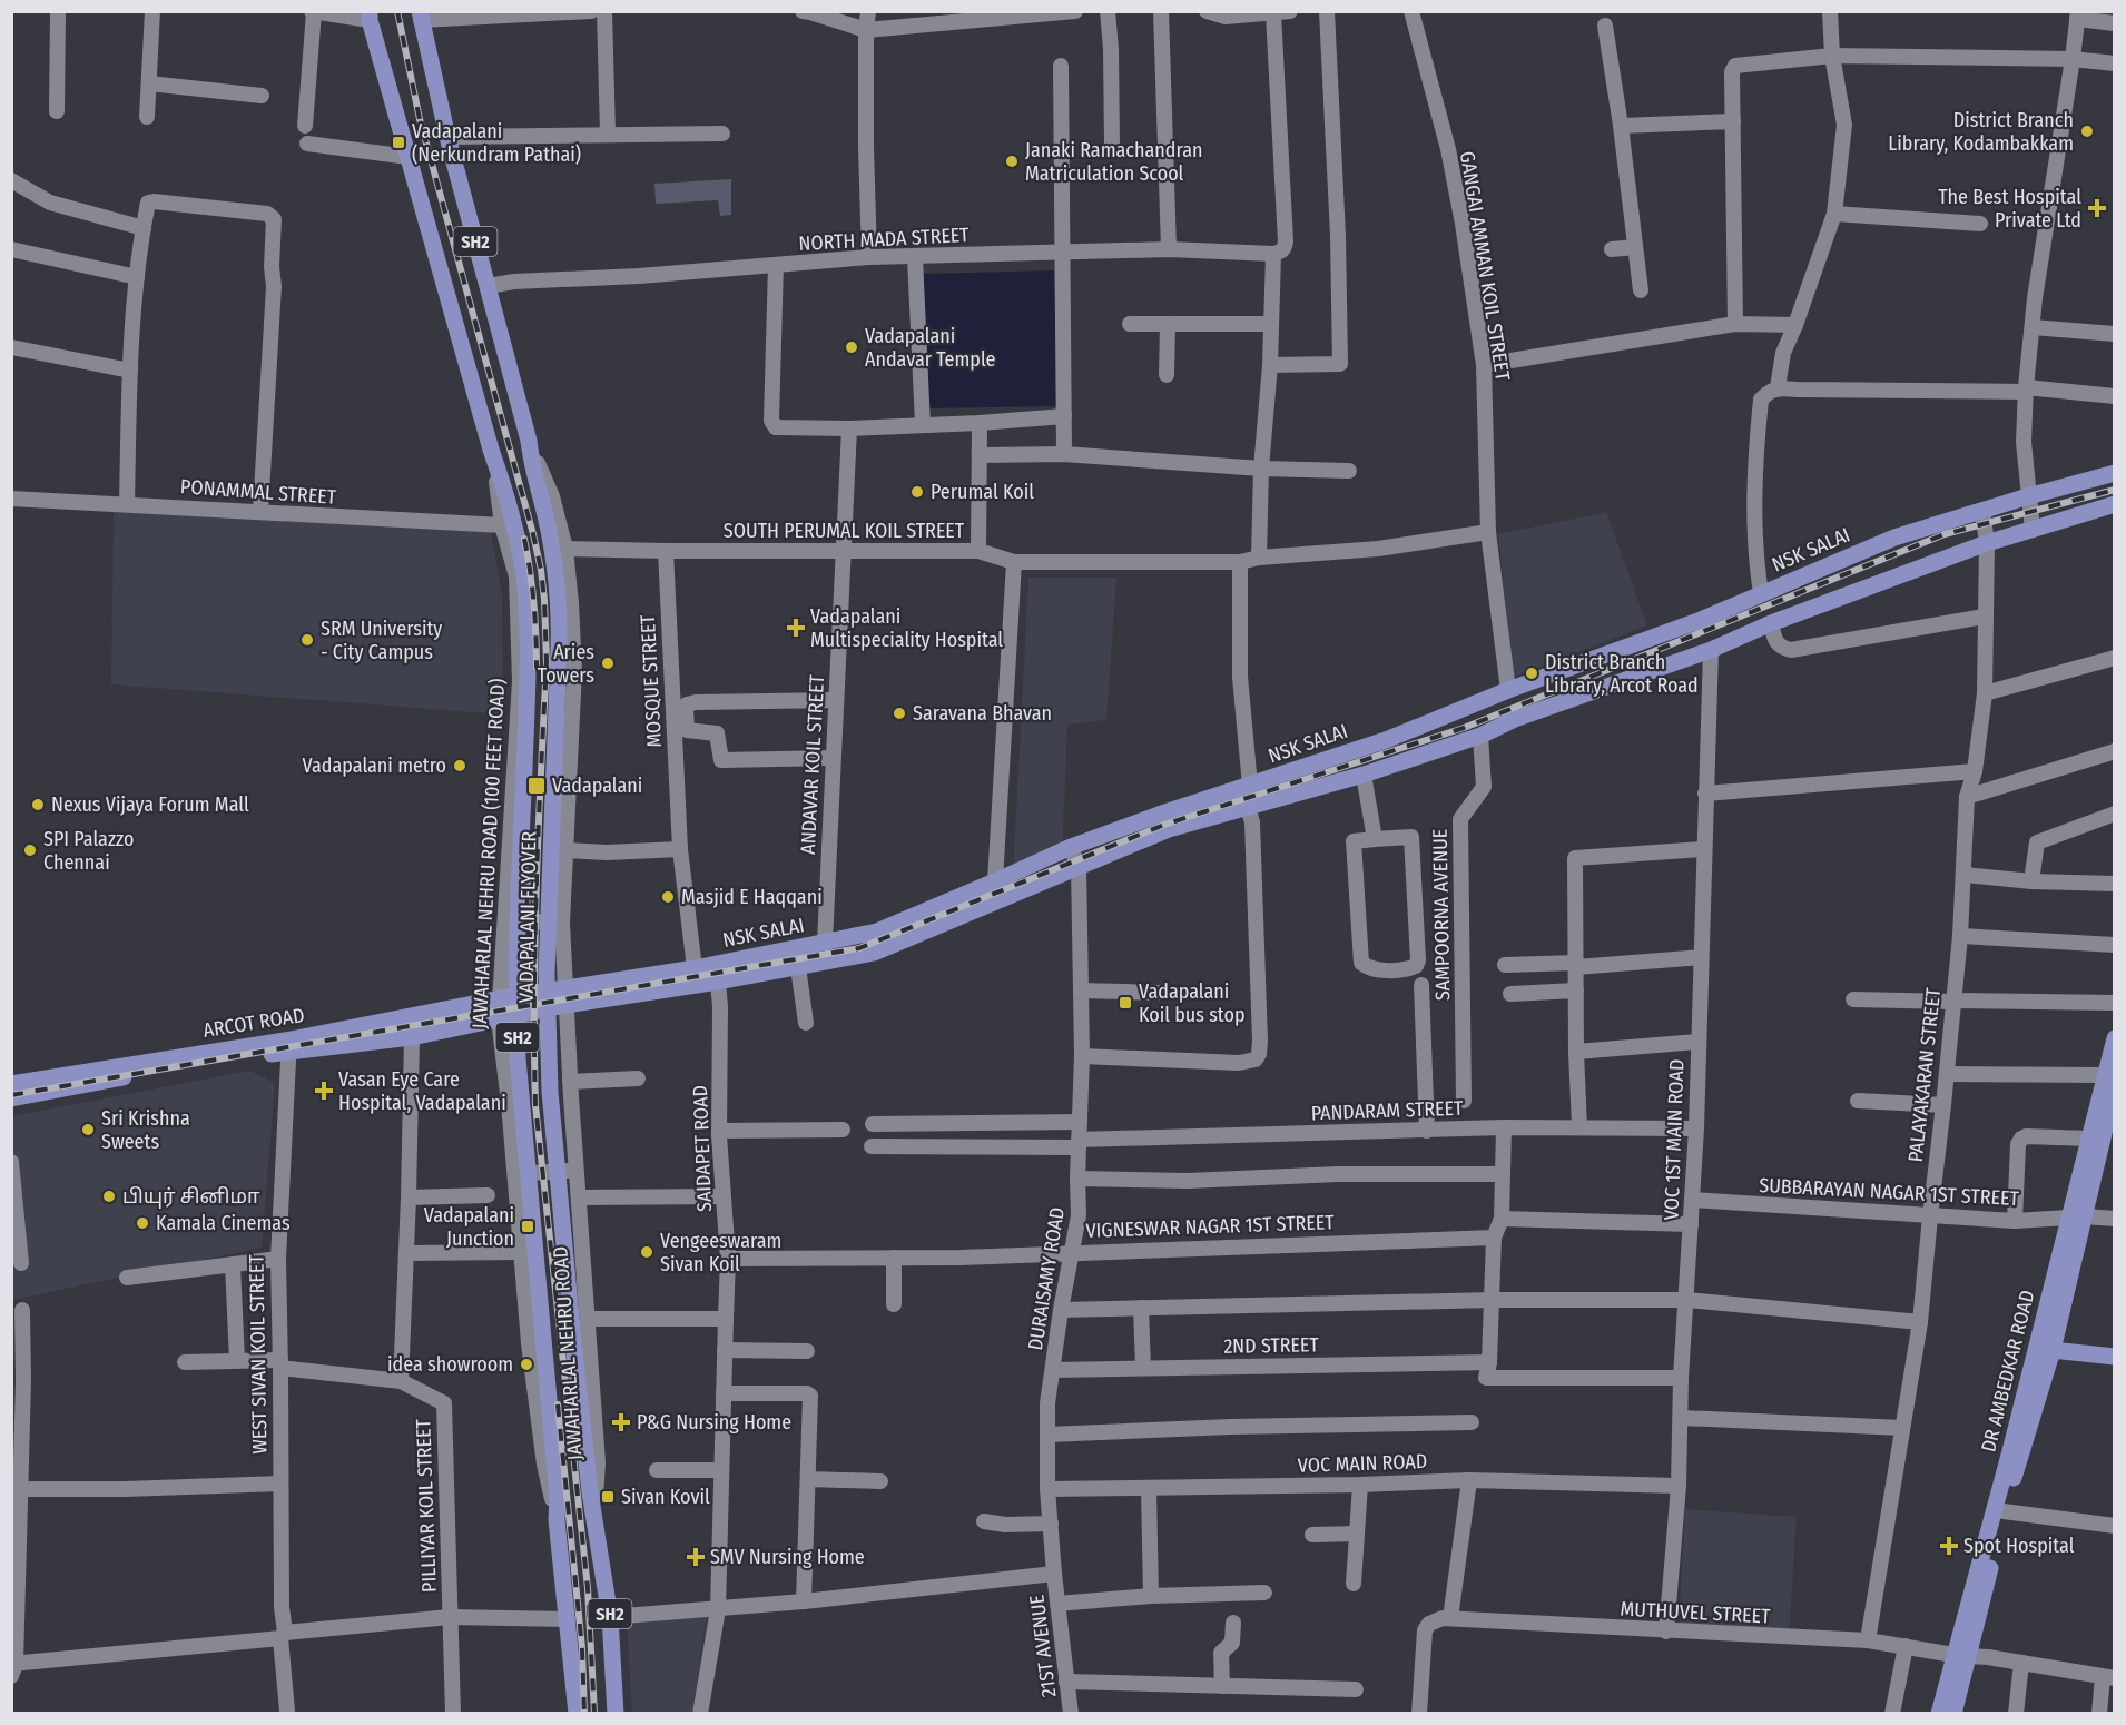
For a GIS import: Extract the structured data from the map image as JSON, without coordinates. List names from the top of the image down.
{
  "streets": {
    "main road": [
      "SH2",
      "NSK SALAI",
      "JAWAHARLAL NEHRU ROAD (100 FEET ROAD)",
      "VADAPALANI FLYOVER",
      "ARCOT ROAD",
      "JAWAHARLAL NEHRU ROAD",
      "DR AMBEDKAR ROAD"
    ],
    "street": [
      "NORTH MADA STREET",
      "GANGAI AMMAN KOIL STREET",
      "PONAMMAL STREET",
      "SOUTH PERUMAL KOIL STREET",
      "MOSQUE STREET",
      "ANDAVAR KOIL STREET",
      "SAMPOORNA AVENUE",
      "PALAYAKARAN STREET",
      "PANDARAM STREET",
      "VOC 1ST MAIN ROAD",
      "SAIDAPET ROAD",
      "SUBBARAYAN NAGAR 1ST STREET",
      "VIGNESWAR NAGAR 1ST STREET",
      "DURAISAMY ROAD",
      "2ND STREET",
      "WEST SIVAN KOIL STREET",
      "VOC MAIN ROAD",
      "PILLIYAR KOIL STREET",
      "MUTHUVEL STREET",
      "21ST AVENUE"
    ]
  },
  "crossings": [
    ["NORTH MADA STREET", "SH2"],
    ["SH2", "VADAPALANI FLYOVER"],
    ["GANGAI AMMAN KOIL STREET", "SOUTH PERUMAL KOIL STREET"],
    ["GANGAI AMMAN KOIL STREET", "NSK SALAI"],
    ["PONAMMAL STREET", "JAWAHARLAL NEHRU ROAD (100 FEET ROAD)"],
    ["SOUTH PERUMAL KOIL STREET", "MOSQUE STREET"],
    ["SOUTH PERUMAL KOIL STREET", "ANDAVAR KOIL STREET"],
    ["NSK SALAI", "MOSQUE STREET"],
    ["NSK SALAI", "ANDAVAR KOIL STREET"],
    ["NSK SALAI", "JAWAHARLAL NEHRU ROAD (100 FEET ROAD)"],
    ["NSK SALAI", "ARCOT ROAD"],
    ["NSK SALAI", "PALAYAKARAN STREET"],
    ["NSK SALAI", "DURAISAMY ROAD"],
    ["NSK SALAI", "JAWAHARLAL NEHRU ROAD"],
    ["JAWAHARLAL NEHRU ROAD (100 FEET ROAD)", "VADAPALANI FLYOVER"],
    ["JAWAHARLAL NEHRU ROAD (100 FEET ROAD)", "ARCOT ROAD"],
    ["VADAPALANI FLYOVER", "JAWAHARLAL NEHRU ROAD"],
    ["ARCOT ROAD", "WEST SIVAN KOIL STREET"],
    ["PALAYAKARAN STREET", "SUBBARAYAN NAGAR 1ST STREET"],
    ["PALAYAKARAN STREET", "MUTHUVEL STREET"],
    ["PANDARAM STREET", "VOC 1ST MAIN ROAD"],
    ["PANDARAM STREET", "DURAISAMY ROAD"],
    ["VOC 1ST MAIN ROAD", "SUBBARAYAN NAGAR 1ST STREET"],
    ["VOC 1ST MAIN ROAD", "2ND STREET"],
    ["VOC 1ST MAIN ROAD", "VOC MAIN ROAD"],
    ["VOC 1ST MAIN ROAD", "MUTHUVEL STREET"],
    ["SAIDAPET ROAD", "VIGNESWAR NAGAR 1ST STREET"],
    ["SUBBARAYAN NAGAR 1ST STREET", "DR AMBEDKAR ROAD"],
    ["VIGNESWAR NAGAR 1ST STREET", "DURAISAMY ROAD"],
    ["DURAISAMY ROAD", "2ND STREET"],
    ["DURAISAMY ROAD", "VOC MAIN ROAD"],
    ["DURAISAMY ROAD", "21ST AVENUE"],
    ["WEST SIVAN KOIL STREET", "PILLIYAR KOIL STREET"],
    ["DR AMBEDKAR ROAD", "MUTHUVEL STREET"]
  ],
  "places": {
    "other": [
      "District Branch Library, Kodambakkam",
      "Janaki Ramachandran Matriculation Scool",
      "Vadapalani Andavar Temple",
      "Perumal Koil",
      "SRM University - City Campus",
      "Aries Towers",
      "District Branch Library, Arcot Road",
      "Saravana Bhavan",
      "Vadapalani metro",
      "Nexus Vijaya Forum Mall",
      "SPI Palazzo Chennai",
      "Masjid E Haqqani",
      "Sri Krishna Sweets",
      "பியுர் சினிமா",
      "Kamala Cinemas",
      "Vengeeswaram Sivan Koil",
      "idea showroom"
    ],
    "transit": [
      "Vadapalani (Nerkundram Pathai)",
      "Vadapalani",
      "Vadapalani Koil bus stop",
      "Vadapalani Junction",
      "Sivan Kovil"
    ],
    "health": [
      "The Best Hospital Private Ltd",
      "Vadapalani Multispeciality Hospital",
      "Vasan Eye Care Hospital, Vadapalani",
      "P&G Nursing Home",
      "Spot Hospital",
      "SMV Nursing Home"
    ]
  }
}
